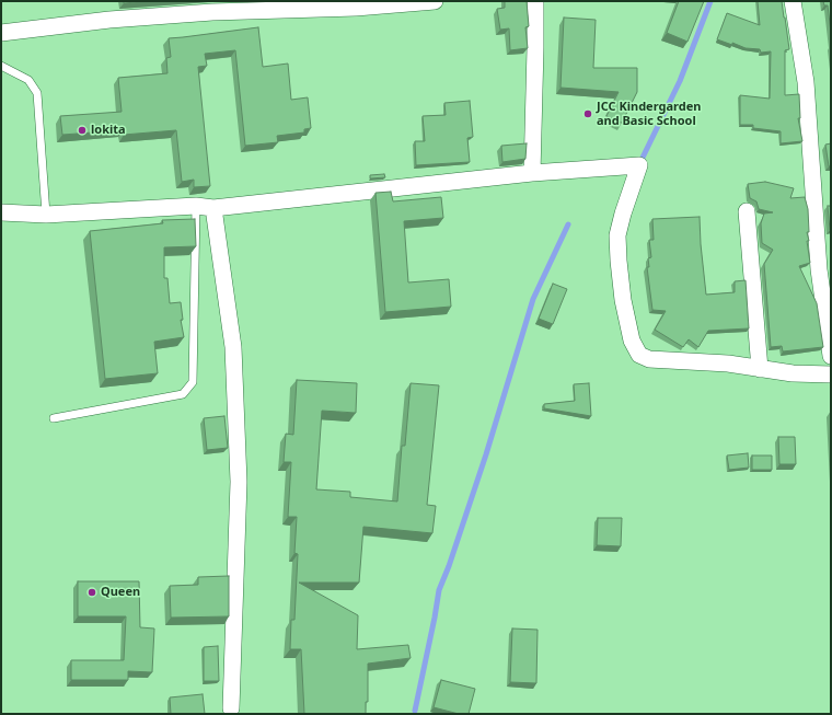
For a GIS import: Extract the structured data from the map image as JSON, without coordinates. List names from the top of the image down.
{
  "places": ["JCC Kindergarden and Basic School", "lokita", "Queen"]
}
